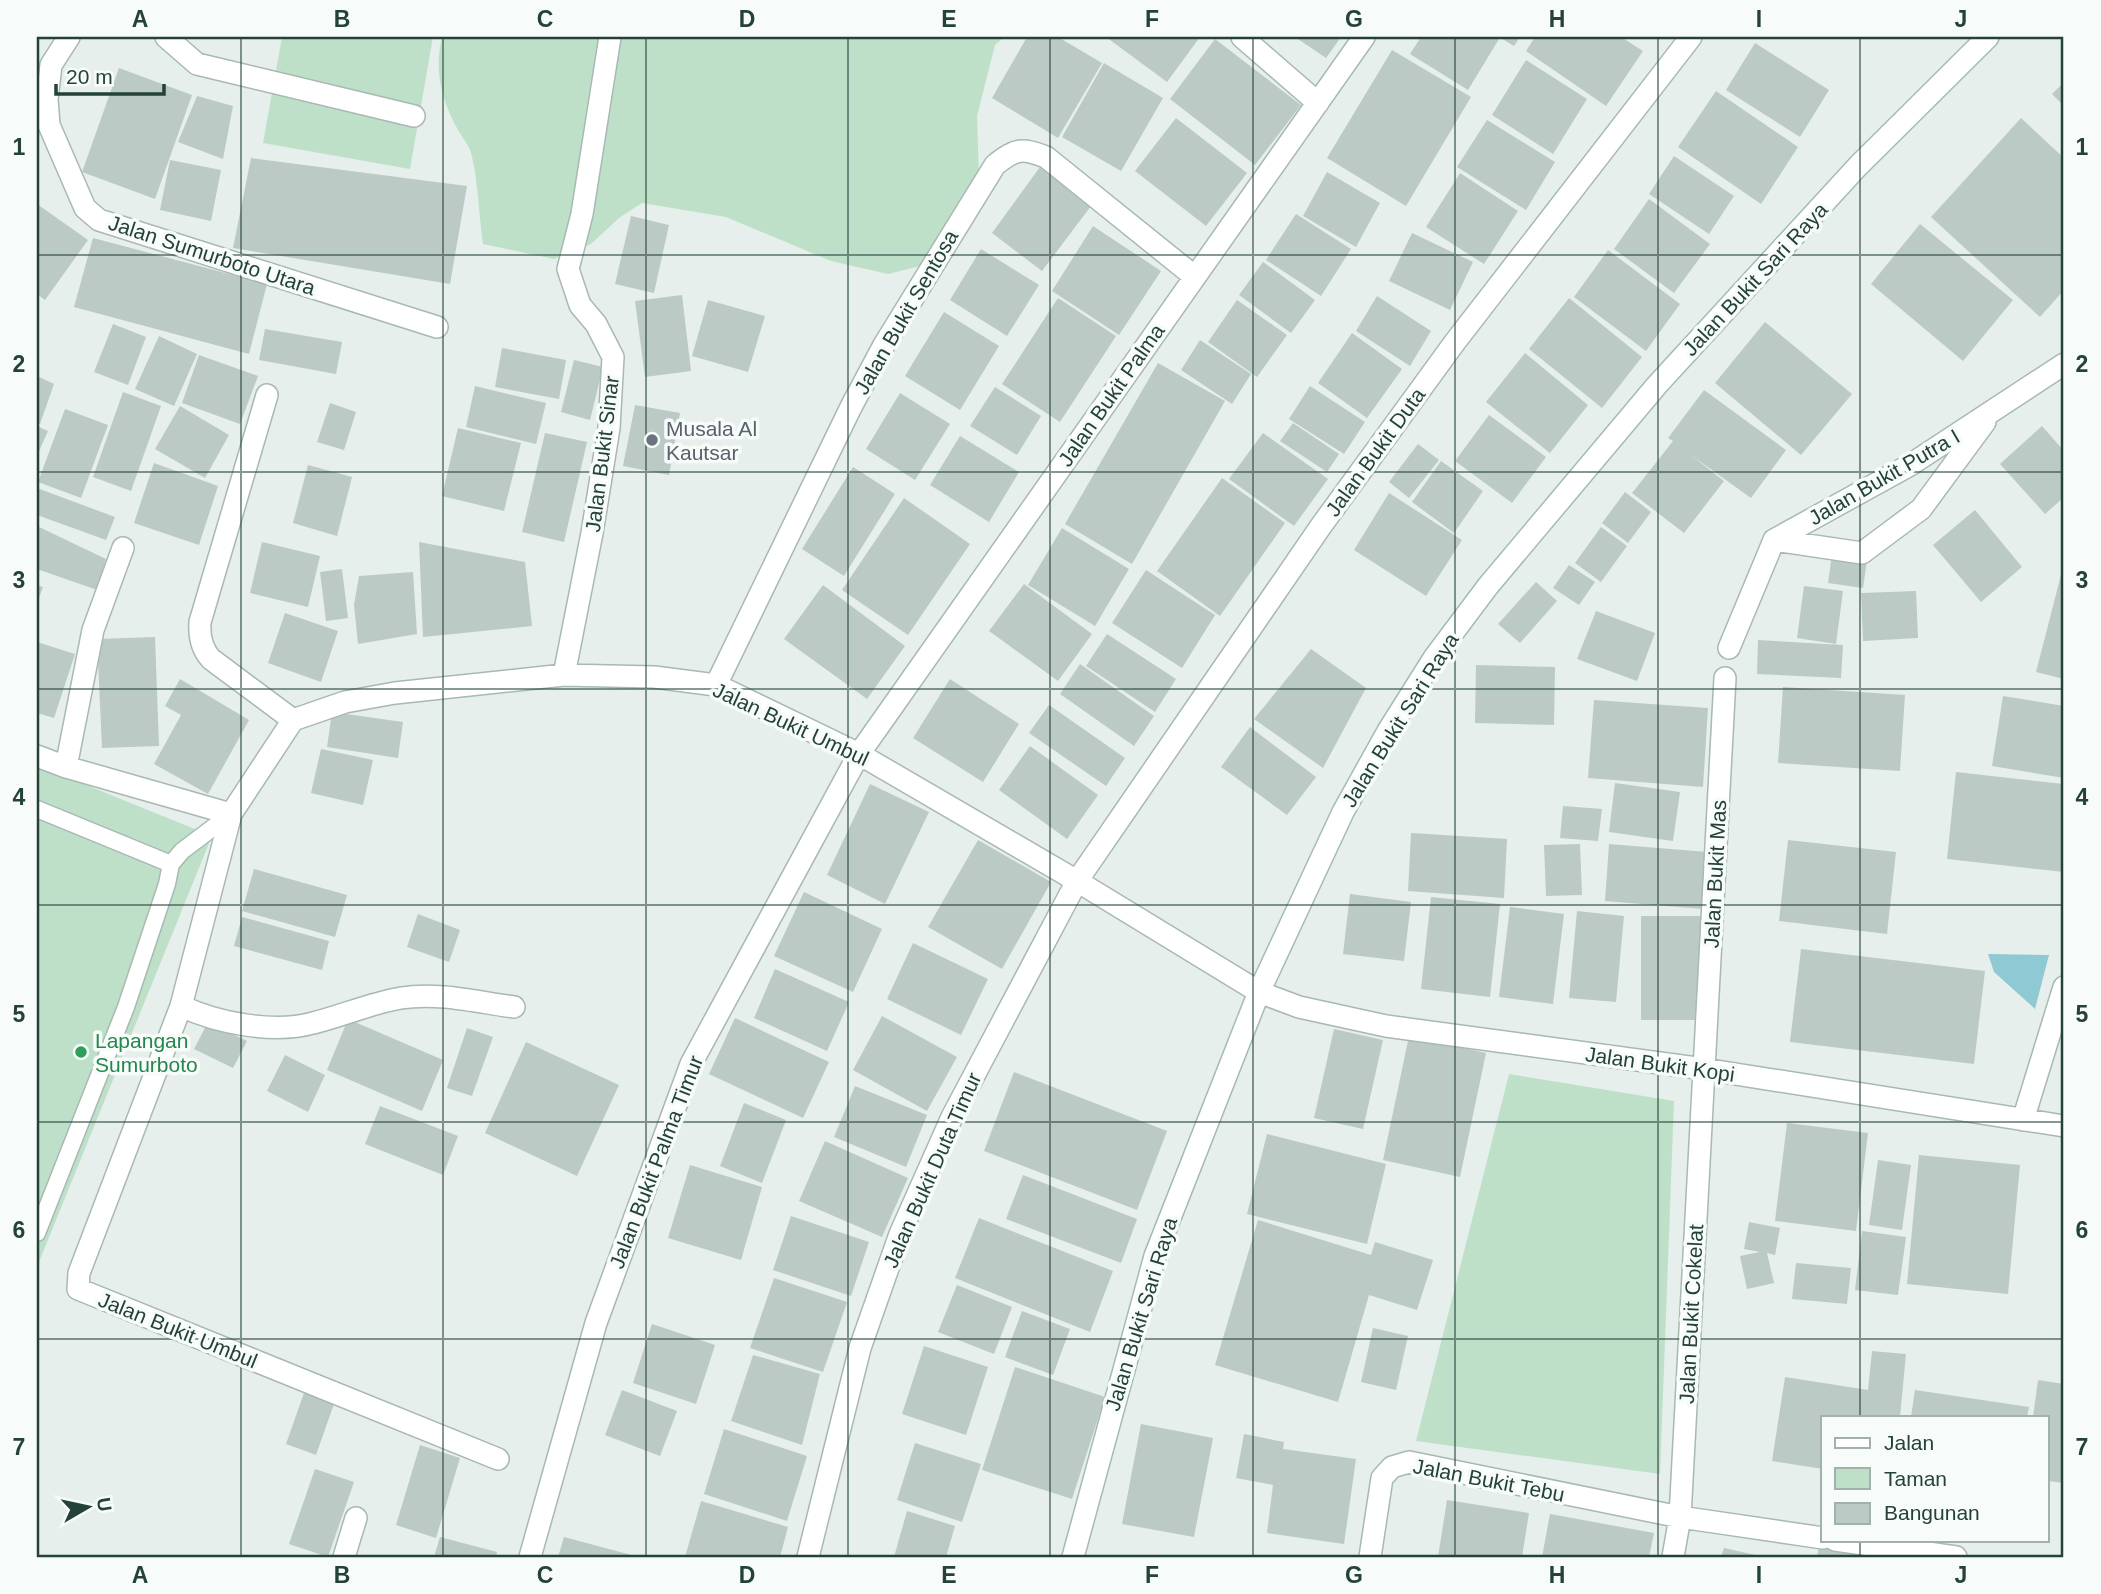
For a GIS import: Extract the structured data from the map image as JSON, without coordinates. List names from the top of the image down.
{
  "streets": {
    "street": [
      "Jalan Sumurboto Utara",
      "Jalan Bukit Sari Raya",
      "Jalan Bukit Sentosa",
      "Jalan Bukit Palma",
      "Jalan Bukit Duta",
      "Jalan Bukit Sinar",
      "Jalan Bukit Putra I",
      "Jalan Bukit Umbul",
      "Jalan Bukit Mas",
      "Jalan Bukit Kopi",
      "Jalan Bukit Palma Timur",
      "Jalan Bukit Duta Timur",
      "Jalan Bukit Cokelat",
      "Jalan Bukit Tebu"
    ]
  },
  "crossings": [
    ["Jalan Bukit Sari Raya", "Jalan Bukit Umbul"],
    ["Jalan Bukit Sari Raya", "Jalan Bukit Kopi"],
    ["Jalan Bukit Sentosa", "Jalan Bukit Palma"],
    ["Jalan Bukit Sentosa", "Jalan Bukit Umbul"],
    ["Jalan Bukit Palma", "Jalan Bukit Umbul"],
    ["Jalan Bukit Palma", "Jalan Bukit Palma Timur"],
    ["Jalan Bukit Duta", "Jalan Bukit Umbul"],
    ["Jalan Bukit Duta", "Jalan Bukit Duta Timur"],
    ["Jalan Bukit Sinar", "Jalan Bukit Umbul"],
    ["Jalan Bukit Umbul", "Jalan Bukit Kopi"],
    ["Jalan Bukit Umbul", "Jalan Bukit Palma Timur"],
    ["Jalan Bukit Umbul", "Jalan Bukit Duta Timur"],
    ["Jalan Bukit Mas", "Jalan Bukit Kopi"],
    ["Jalan Bukit Mas", "Jalan Bukit Cokelat"],
    ["Jalan Bukit Kopi", "Jalan Bukit Cokelat"],
    ["Jalan Bukit Cokelat", "Jalan Bukit Tebu"]
  ],
  "places": ["Musala Al Kautsar", "Lapangan Sumurboto"],
  "legend": ["Jalan", "Taman", "Bangunan"],
  "scale_bar": "20 m",
  "north": "right",
  "grid": {
    "columns": [
      "A",
      "B",
      "C",
      "D",
      "E",
      "F",
      "G",
      "H",
      "I",
      "J"
    ],
    "rows": [
      "1",
      "2",
      "3",
      "4",
      "5",
      "6",
      "7"
    ]
  }
}
